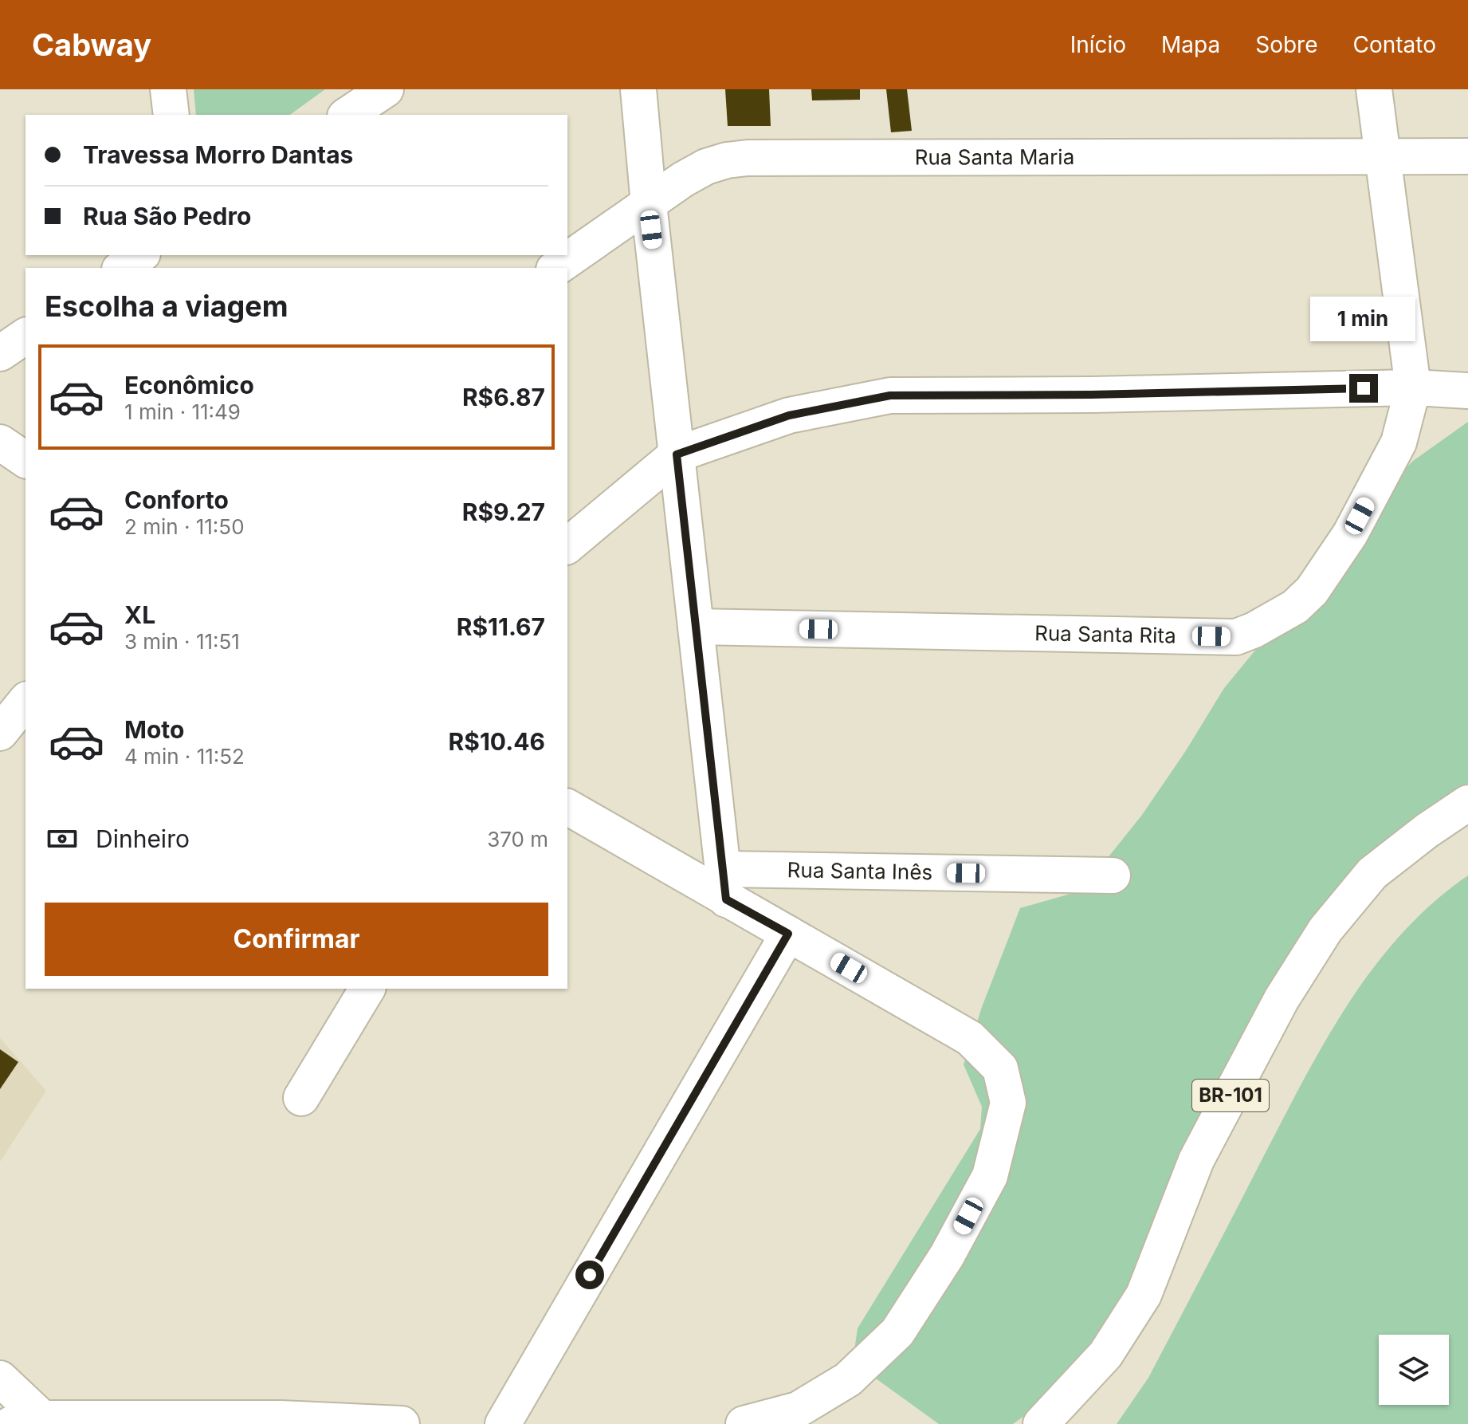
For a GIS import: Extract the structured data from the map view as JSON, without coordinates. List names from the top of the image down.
{
  "streets": {
    "main road": [
      "Rua Santa Maria",
      "Rua Santa Rita",
      "Rua Santa Inês",
      "BR-101"
    ]
  },
  "page": {
    "header": "Cabway",
    "nav": [
      "Início",
      "Mapa",
      "Sobre",
      "Contato"
    ],
    "banner": ["Travessa Morro Dantas", "Rua São Pedro"],
    "heading": "Escolha a viagem",
    "bubble": "1 min",
    "list": [
      {
        "name": "Econômico",
        "note": "1 min · 11:49",
        "value": "R$6.87"
      },
      {
        "name": "Conforto",
        "note": "2 min · 11:50",
        "value": "R$9.27"
      },
      {
        "name": "XL",
        "note": "3 min · 11:51",
        "value": "R$11.67"
      },
      {
        "name": "Moto",
        "note": "4 min · 11:52",
        "value": "R$10.46"
      }
    ],
    "pay": ["Dinheiro", "370 m"],
    "buttons": "Confirmar"
  }
}
